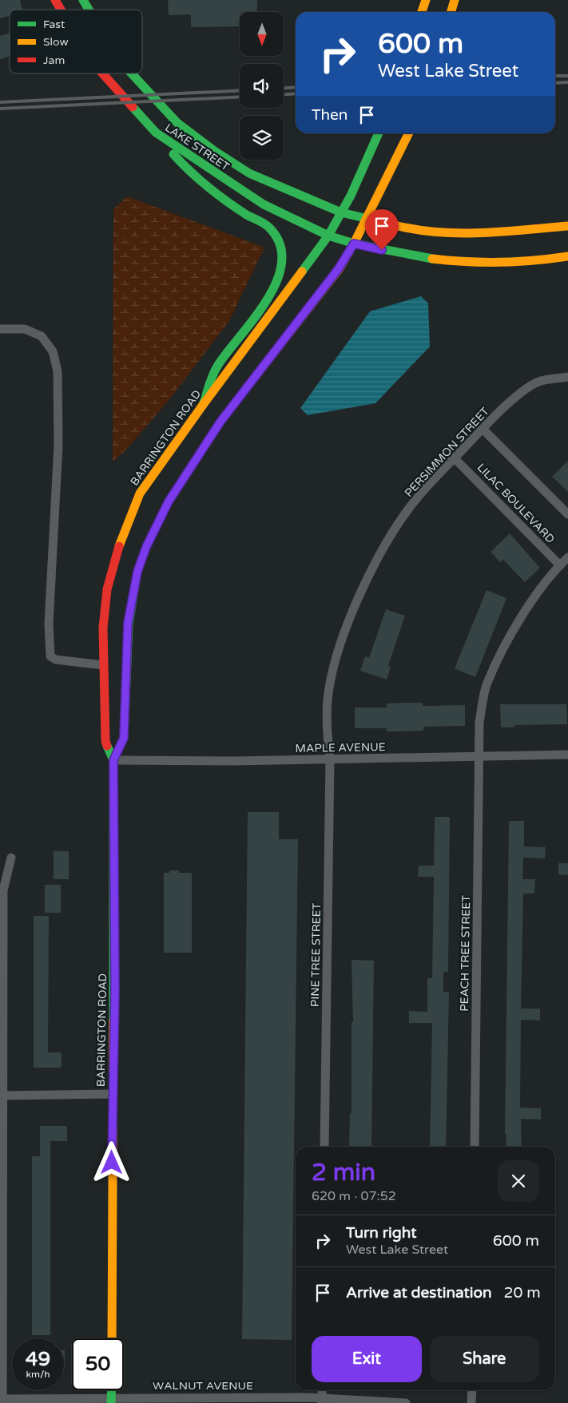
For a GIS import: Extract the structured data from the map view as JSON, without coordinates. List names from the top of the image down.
{
  "streets": {
    "main road": ["LAKE STREET", "BARRINGTON ROAD"],
    "street": [
      "PERSIMMON STREET",
      "LILAC BOULEVARD",
      "MAPLE AVENUE",
      "PEACH TREE STREET",
      "PINE TREE STREET",
      "WALNUT AVENUE"
    ]
  },
  "crossings": [
    ["LAKE STREET", "BARRINGTON ROAD"],
    ["BARRINGTON ROAD", "MAPLE AVENUE"],
    ["PERSIMMON STREET", "LILAC BOULEVARD"],
    ["PERSIMMON STREET", "MAPLE AVENUE"],
    ["PERSIMMON STREET", "PINE TREE STREET"],
    ["LILAC BOULEVARD", "PEACH TREE STREET"],
    ["MAPLE AVENUE", "PEACH TREE STREET"],
    ["MAPLE AVENUE", "PINE TREE STREET"]
  ],
  "legend": ["Fast", "Slow", "Jam"],
  "north": "bottom",
  "page": {
    "turn": ["600 m", "West Lake Street"],
    "then": "Then",
    "heading": ["2 min", "620 m · 07:52"],
    "list": [
      {
        "name": "Turn right",
        "note": "West Lake Street",
        "value": "600 m"
      },
      {
        "name": "Arrive at destination",
        "value": "20 m"
      }
    ],
    "buttons": ["Exit", "Share"],
    "speed": "49 km/h",
    "limit": "50"
  }
}
